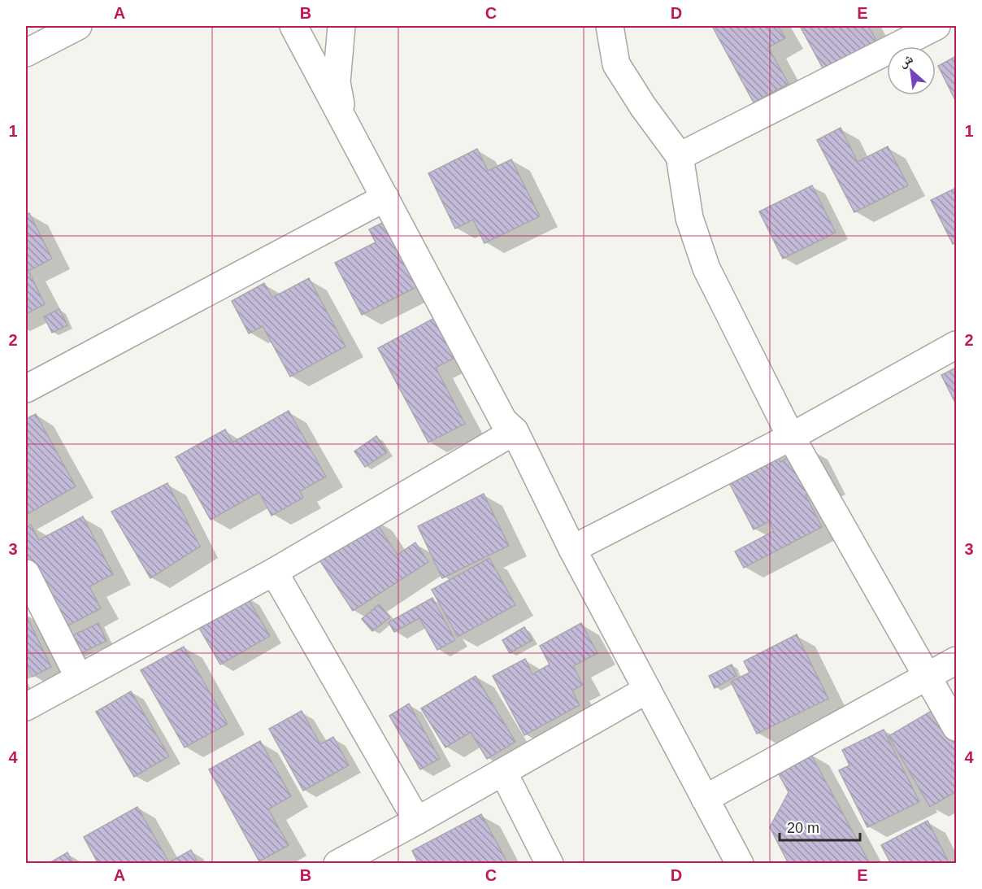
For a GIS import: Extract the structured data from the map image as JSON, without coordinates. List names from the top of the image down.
{
  "scale_bar": "20 m",
  "north": "top left",
  "grid": {
    "columns": [
      "A",
      "B",
      "C",
      "D",
      "E"
    ],
    "rows": [
      "1",
      "2",
      "3",
      "4"
    ]
  }
}
